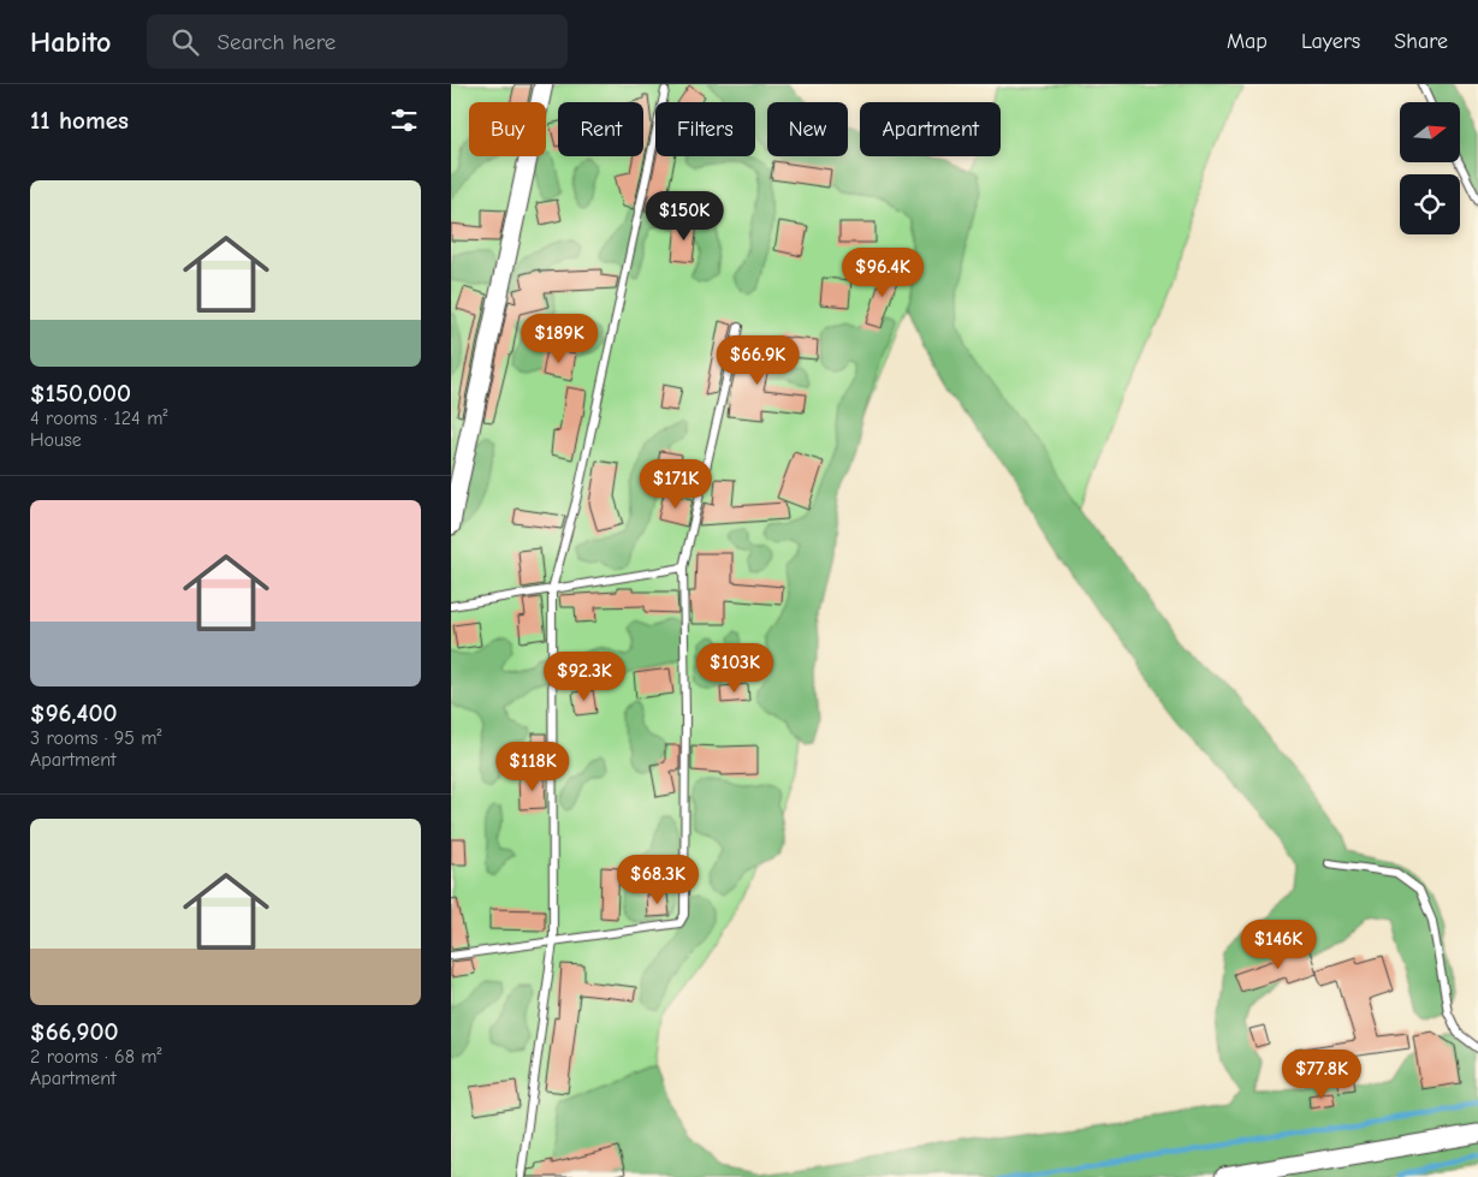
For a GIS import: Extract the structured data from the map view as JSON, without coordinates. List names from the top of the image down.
{
  "north": "right",
  "page": {
    "header": "Habito",
    "search": "Search here",
    "nav": ["Map", "Layers", "Share"],
    "heading": "11 homes",
    "chip": [
      "Buy",
      "Rent",
      "Filters",
      "New",
      "Apartment"
    ],
    "list": [
      {
        "name": "$150,000",
        "note": "4 rooms · 124 m² · House"
      },
      {
        "name": "$96,400",
        "note": "3 rooms · 95 m² · Apartment"
      },
      {
        "name": "$66,900",
        "note": "2 rooms · 68 m² · Apartment"
      }
    ],
    "price": [
      "$150K",
      "$96.4K",
      "$189K",
      "$66.9K",
      "$171K",
      "$103K",
      "$92.3K",
      "$118K",
      "$68.3K",
      "$146K",
      "$77.8K"
    ]
  }
}
